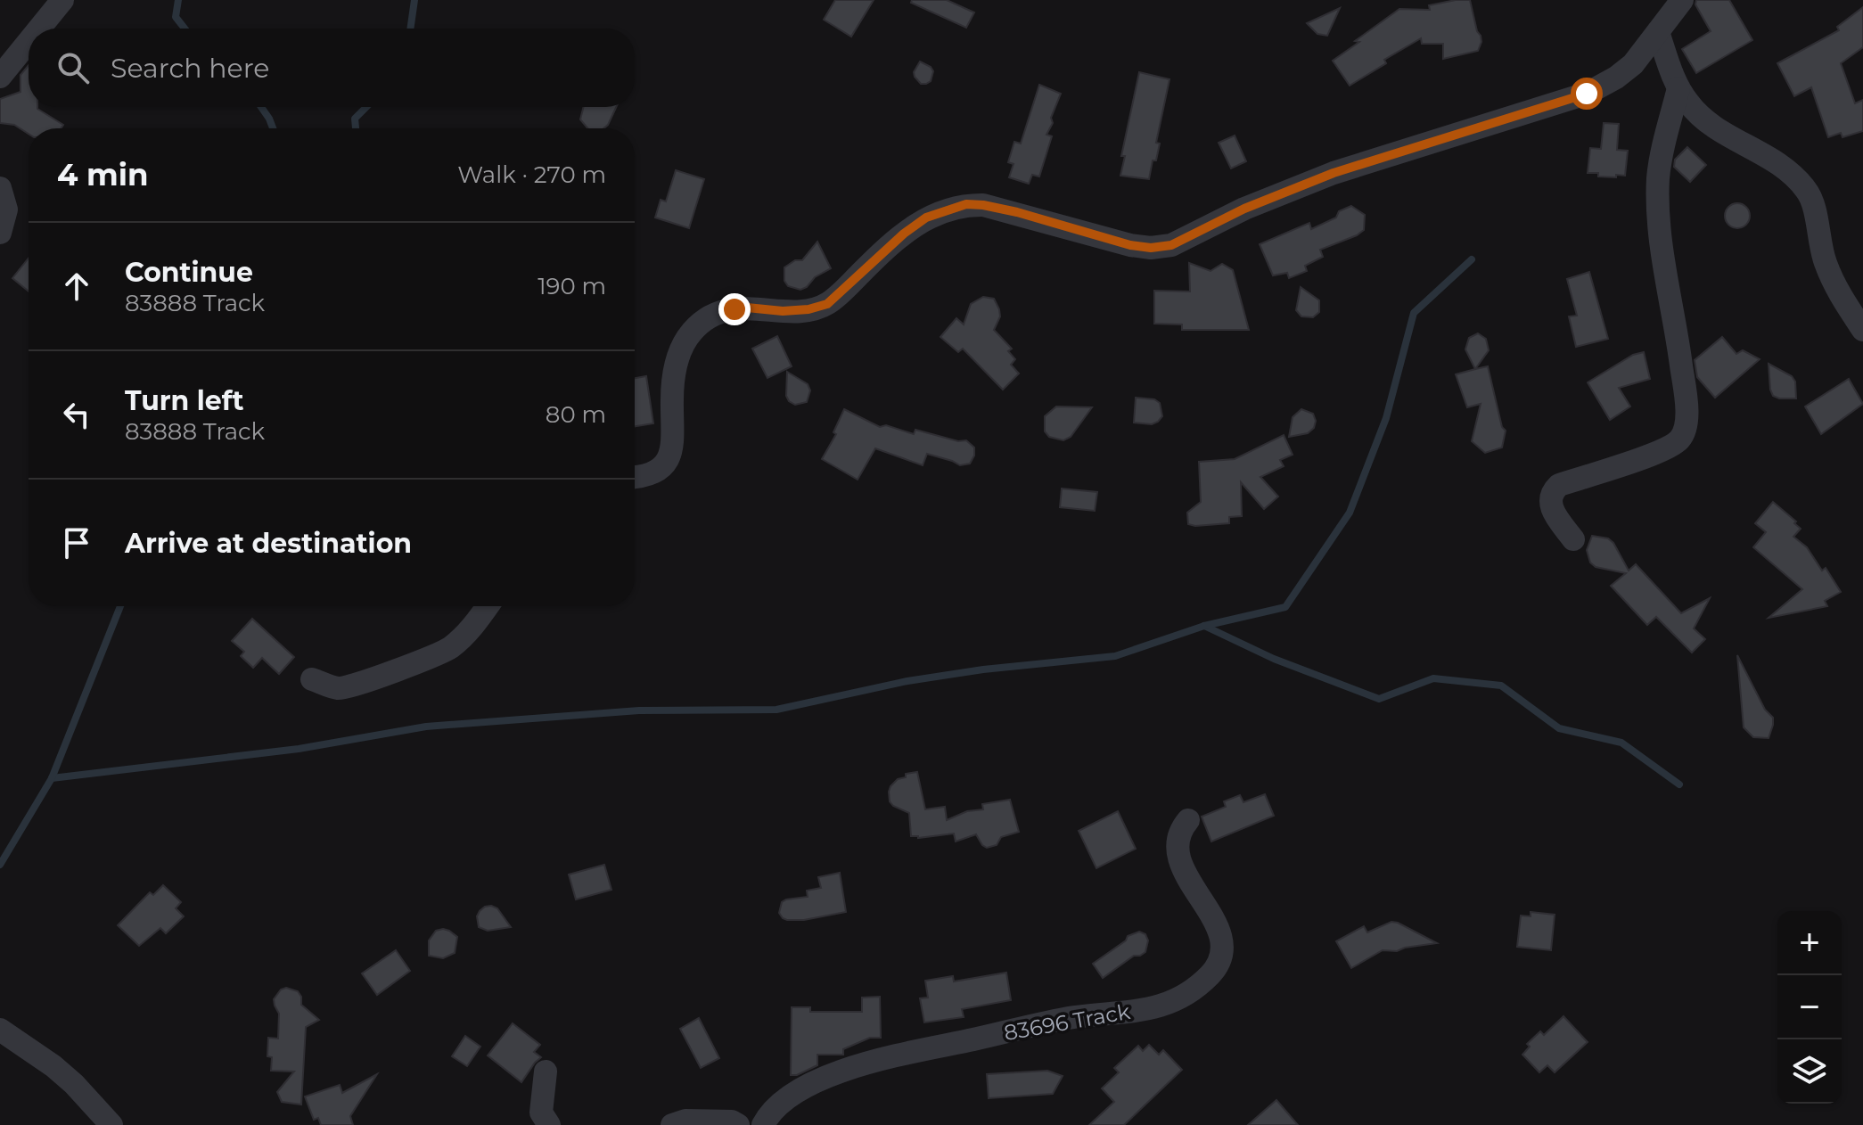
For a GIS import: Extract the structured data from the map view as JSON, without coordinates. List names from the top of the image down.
{
  "streets": {
    "street": ["83696 Track"]
  },
  "page": {
    "search": "Search here",
    "heading": ["4 min", "Walk · 270 m"],
    "list": [
      ["Continue", "83888 Track", "190 m"],
      ["Turn left", "83888 Track", "80 m"],
      "Arrive at destination"
    ],
    "map_buttons": ["+", "−"]
  }
}
